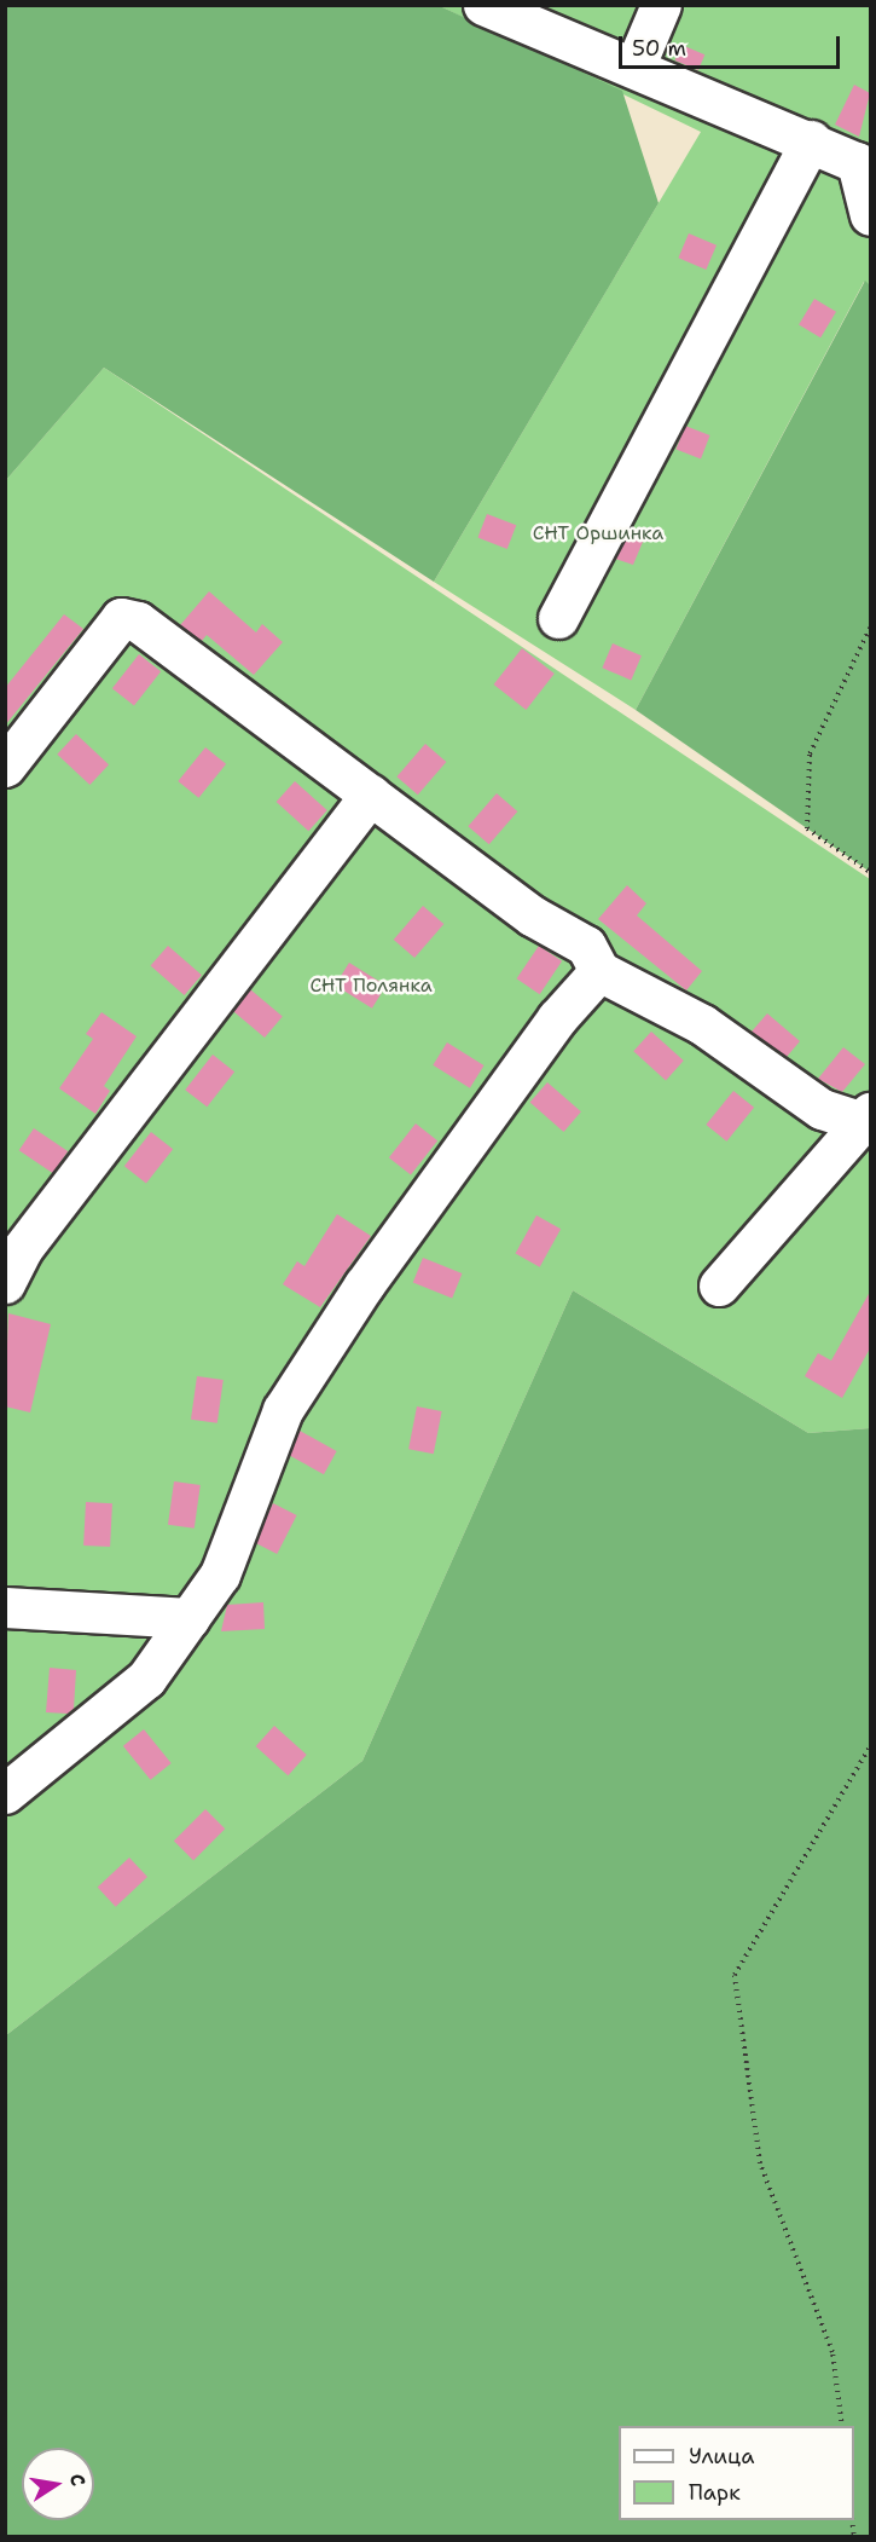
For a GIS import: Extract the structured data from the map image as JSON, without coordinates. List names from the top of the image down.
{
  "parks": ["СНТ Оршинка", "СНТ Полянка"],
  "legend": ["Улица", "Парк"],
  "scale_bar": "50 m",
  "north": "right"
}
